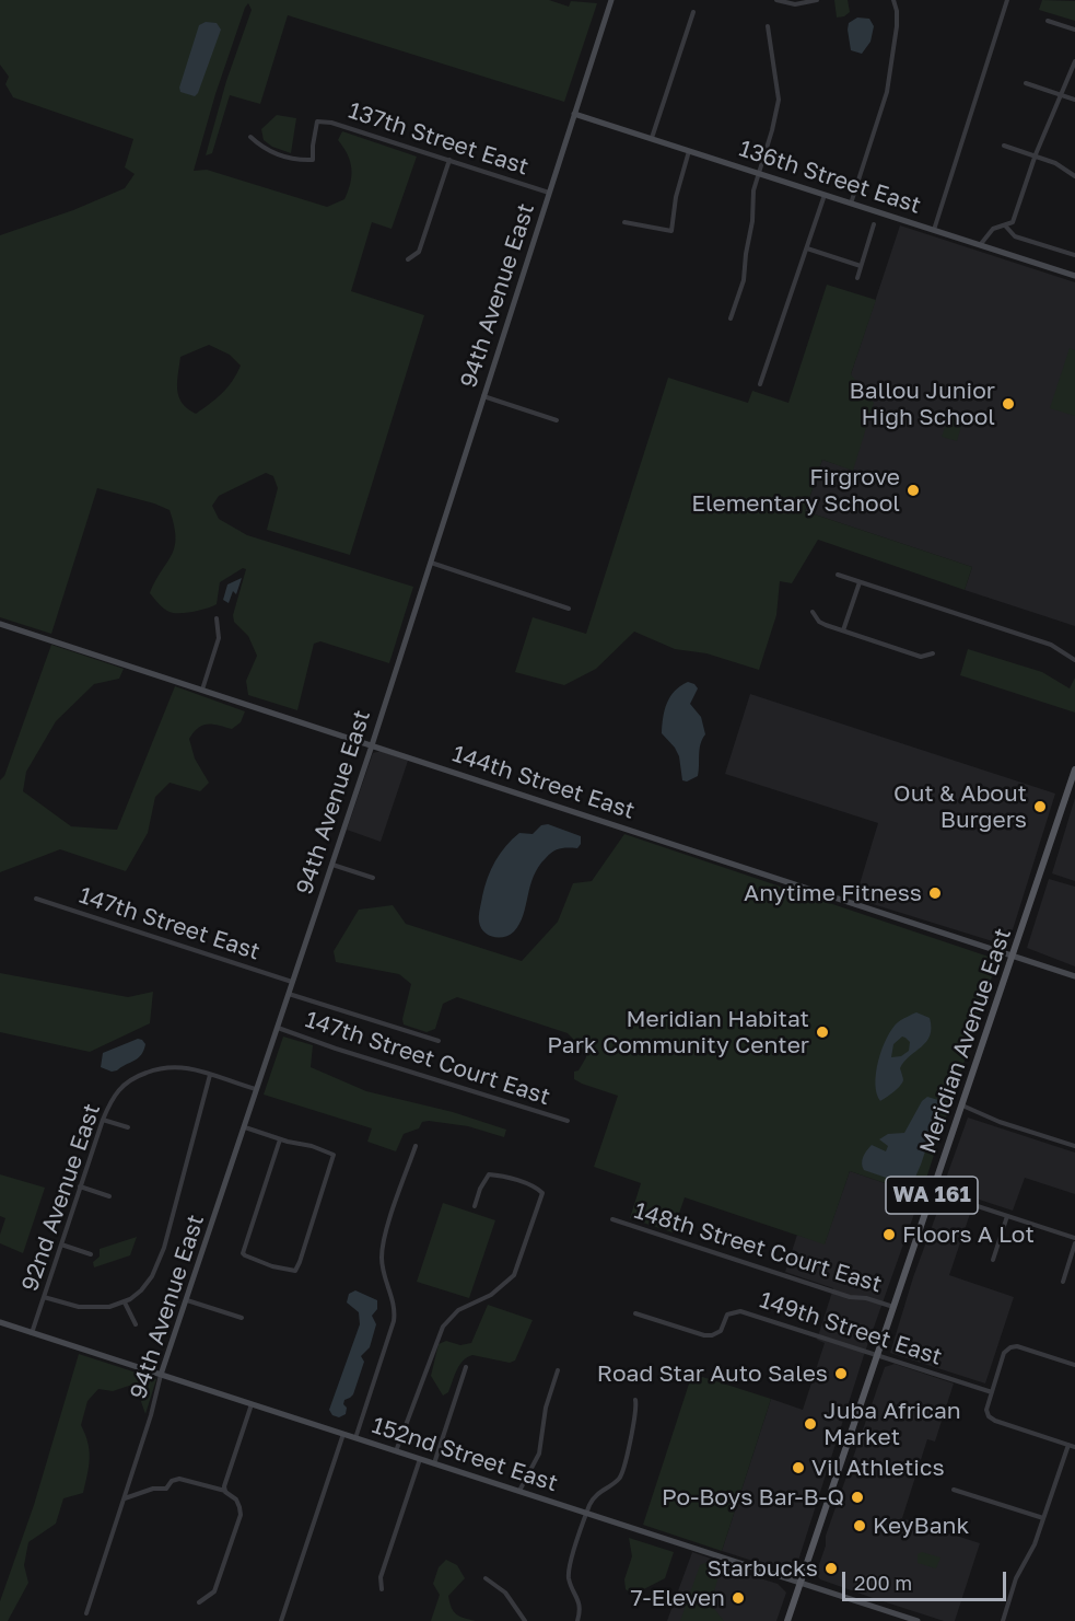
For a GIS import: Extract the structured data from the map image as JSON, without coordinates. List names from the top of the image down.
{
  "streets": {
    "main road": [
      "136th Street East",
      "94th Avenue East",
      "144th Street East",
      "Meridian Avenue East",
      "WA 161",
      "152nd Street East"
    ],
    "street": [
      "137th Street East",
      "147th Street East",
      "147th Street Court East",
      "92nd Avenue East",
      "148th Street Court East",
      "149th Street East"
    ]
  },
  "crossings": [
    ["137th Street East", "94th Avenue East"],
    ["136th Street East", "94th Avenue East"],
    ["94th Avenue East", "144th Street East"],
    ["94th Avenue East", "147th Street East"],
    ["94th Avenue East", "147th Street Court East"],
    ["94th Avenue East", "152nd Street East"],
    ["144th Street East", "Meridian Avenue East"],
    ["Meridian Avenue East", "148th Street Court East"],
    ["Meridian Avenue East", "149th Street East"],
    ["Meridian Avenue East", "152nd Street East"],
    ["92nd Avenue East", "152nd Street East"]
  ],
  "places": [
    "Ballou Junior High School",
    "Firgrove Elementary School",
    "Out & About Burgers",
    "Anytime Fitness",
    "Meridian Habitat Park Community Center",
    "Floors A Lot",
    "Road Star Auto Sales",
    "Juba African Market",
    "Vil Athletics",
    "Po-Boys Bar-B-Q",
    "KeyBank",
    "Starbucks",
    "7-Eleven"
  ],
  "scale_bar": "200 m"
}
